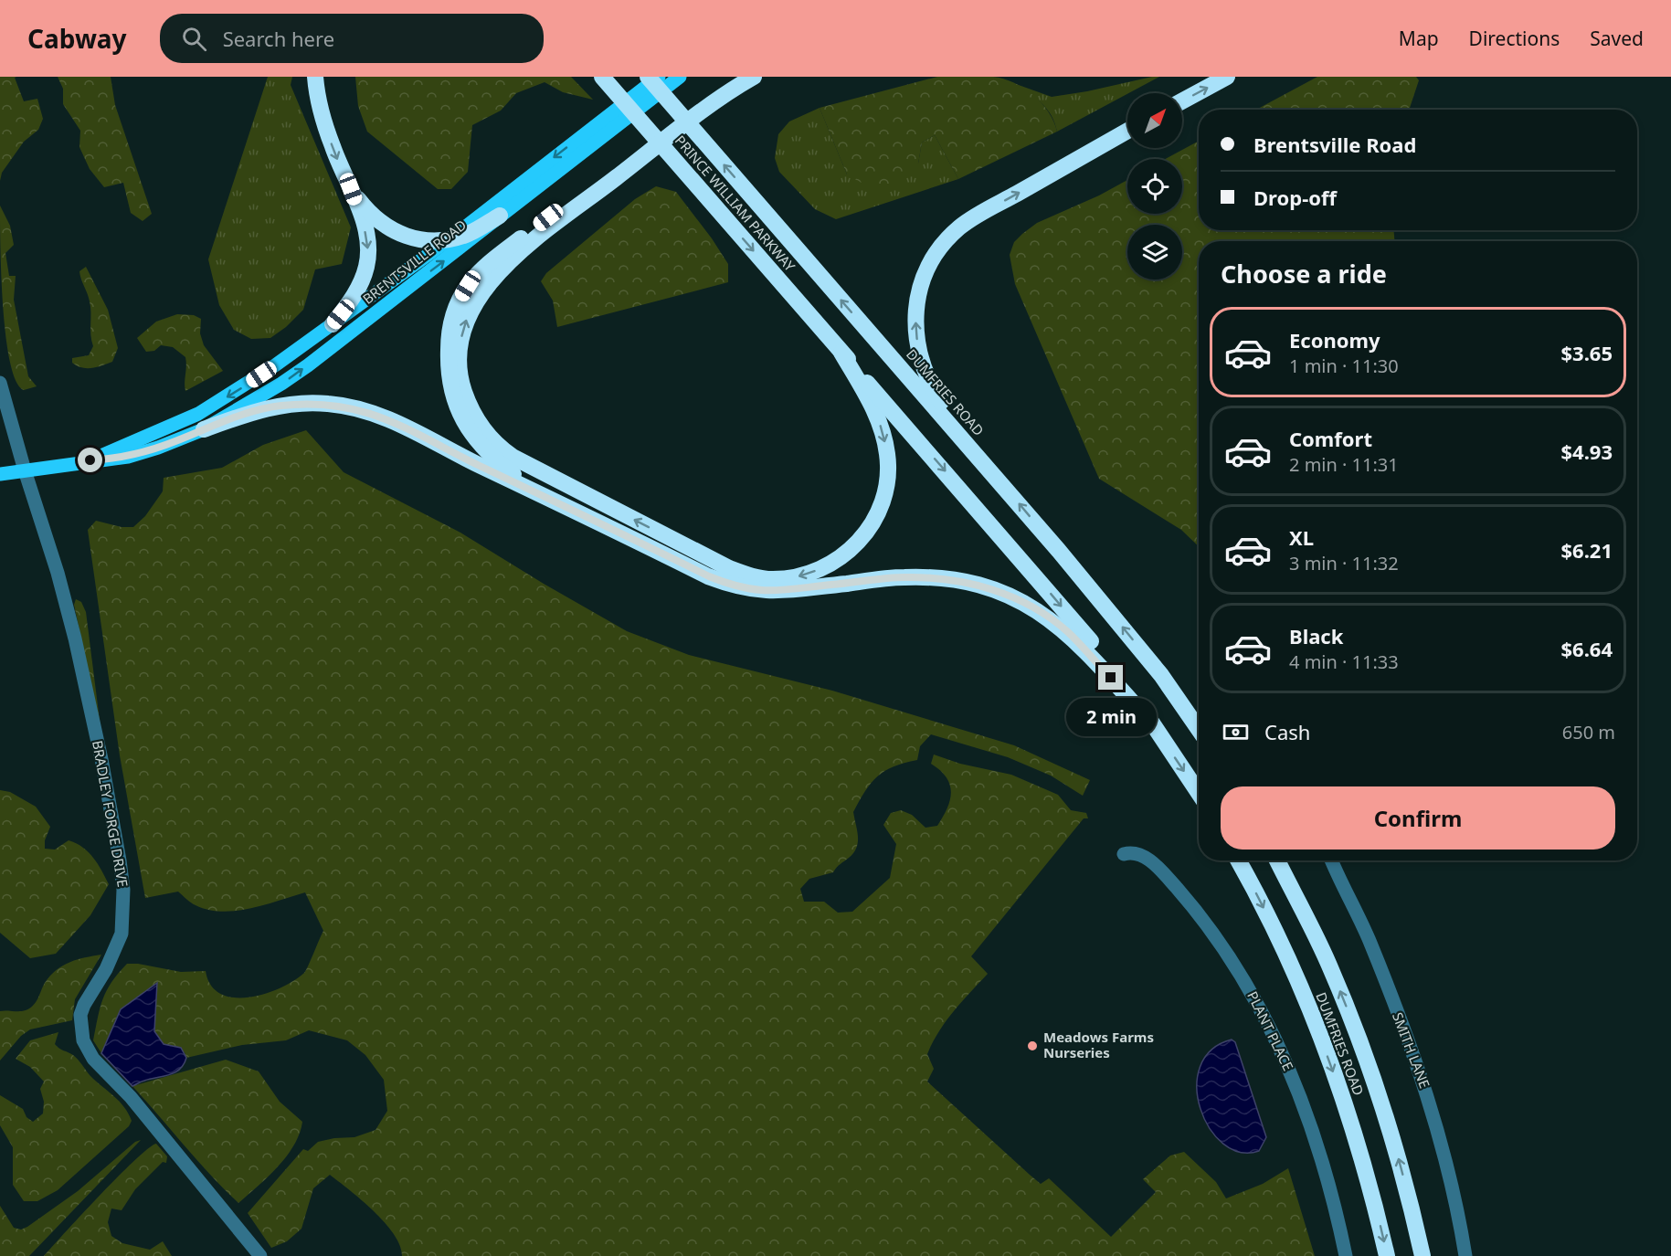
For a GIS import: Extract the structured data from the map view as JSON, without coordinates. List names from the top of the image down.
{
  "streets": {
    "highway": ["PRINCE WILLIAM PARKWAY", "DUMFRIES ROAD"],
    "main road": ["BRENTSVILLE ROAD"],
    "street": ["BRADLEY FORGE DRIVE", "PLANT PLACE", "SMITH LANE"]
  },
  "crossings": [
    ["BRENTSVILLE ROAD", "BRADLEY FORGE DRIVE"]
  ],
  "one_way": ["PRINCE WILLIAM PARKWAY"],
  "places": ["Meadows Farms Nurseries"],
  "north": "top right",
  "page": {
    "header": "Cabway",
    "search": "Search here",
    "nav": ["Map", "Directions", "Saved"],
    "banner": ["Brentsville Road", "Drop-off"],
    "heading": "Choose a ride",
    "list": [
      {
        "name": "Economy",
        "note": "1 min · 11:30",
        "value": "$3.65"
      },
      {
        "name": "Comfort",
        "note": "2 min · 11:31",
        "value": "$4.93"
      },
      {
        "name": "XL",
        "note": "3 min · 11:32",
        "value": "$6.21"
      },
      {
        "name": "Black",
        "note": "4 min · 11:33",
        "value": "$6.64"
      }
    ],
    "bubble": "2 min",
    "pay": ["Cash", "650 m"],
    "buttons": "Confirm"
  }
}
